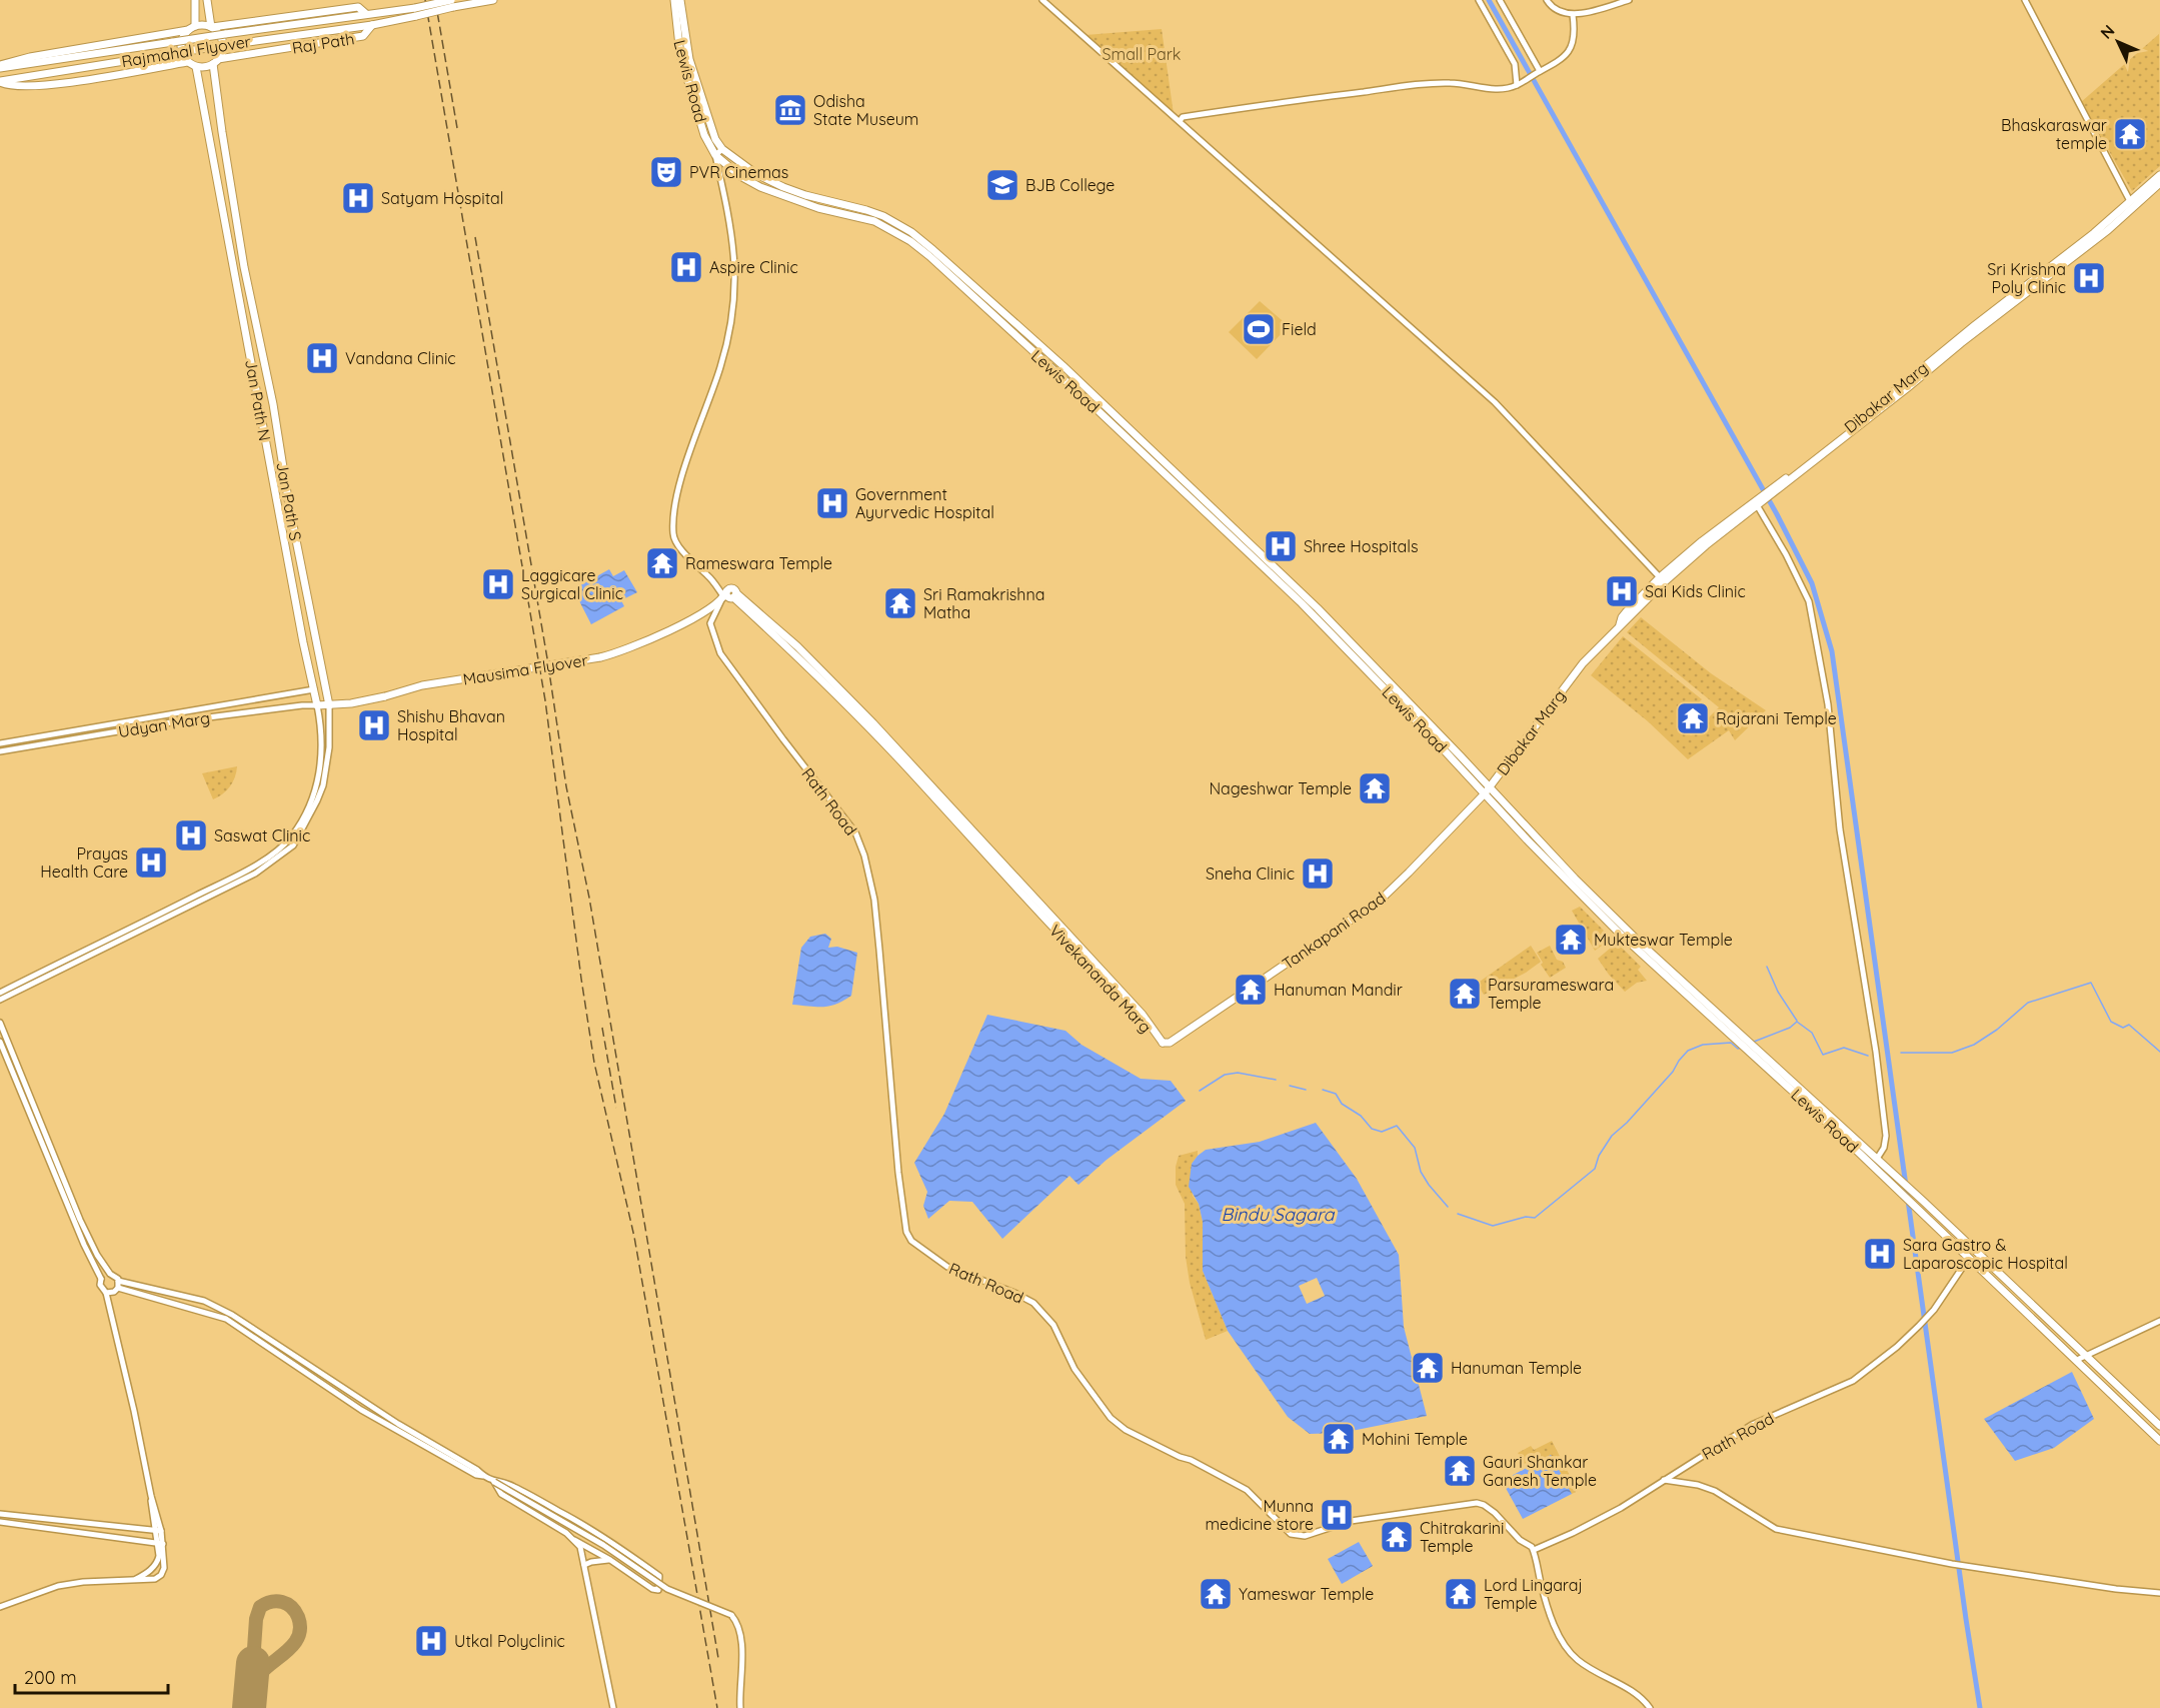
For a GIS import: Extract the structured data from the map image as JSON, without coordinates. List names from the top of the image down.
{
  "streets": {
    "main road": [
      "Raj Path",
      "Rajmahal Flyover",
      "Lewis Road",
      "Dibakar Marg",
      "Jan Path N",
      "Jan Path S",
      "Mausima Flyover",
      "Udyan Marg",
      "Tankapani Road",
      "Vivekananda Marg"
    ],
    "street": ["Rath Road"]
  },
  "crossings": [
    ["Raj Path", "Rajmahal Flyover"],
    ["Raj Path", "Jan Path N"],
    ["Raj Path", "Jan Path S"],
    ["Lewis Road", "Dibakar Marg"],
    ["Lewis Road", "Rath Road"],
    ["Lewis Road", "Tankapani Road"],
    ["Dibakar Marg", "Tankapani Road"],
    ["Jan Path N", "Jan Path S"],
    ["Jan Path N", "Udyan Marg"],
    ["Jan Path S", "Mausima Flyover"],
    ["Jan Path S", "Udyan Marg"],
    ["Mausima Flyover", "Udyan Marg"],
    ["Mausima Flyover", "Rath Road"],
    ["Mausima Flyover", "Vivekananda Marg"],
    ["Rath Road", "Vivekananda Marg"],
    ["Tankapani Road", "Vivekananda Marg"]
  ],
  "water": ["Bindu Sagara"],
  "parks": ["Small Park"],
  "places": {
    "museum": ["Odisha State Museum"],
    "temple": [
      "Bhaskaraswar temple",
      "Rameswara Temple",
      "Sri Ramakrishna Matha",
      "Rajarani Temple",
      "Nageshwar Temple",
      "Mukteswar Temple",
      "Hanuman Mandir",
      "Parsurameswara Temple",
      "Hanuman Temple",
      "Mohini Temple",
      "Gauri Shankar Ganesh Temple",
      "Chitrakarini Temple",
      "Yameswar Temple",
      "Lord Lingaraj Temple"
    ],
    "theatre": ["PVR Cinemas"],
    "school or university": ["BJB College"],
    "hospital": [
      "Satyam Hospital",
      "Aspire Clinic",
      "Sri Krishna Poly Clinic",
      "Vandana Clinic",
      "Government Ayurvedic Hospital",
      "Shree Hospitals",
      "Laggicare Surgical Clinic",
      "Sai Kids Clinic",
      "Shishu Bhavan Hospital",
      "Saswat Clinic",
      "Prayas Health Care",
      "Sneha Clinic",
      "Sara Gastro & Laparoscopic Hospital",
      "Munna medicine store",
      "Utkal Polyclinic"
    ],
    "sports": ["Field"]
  },
  "scale_bar": "200 m",
  "north": "top left"
}
